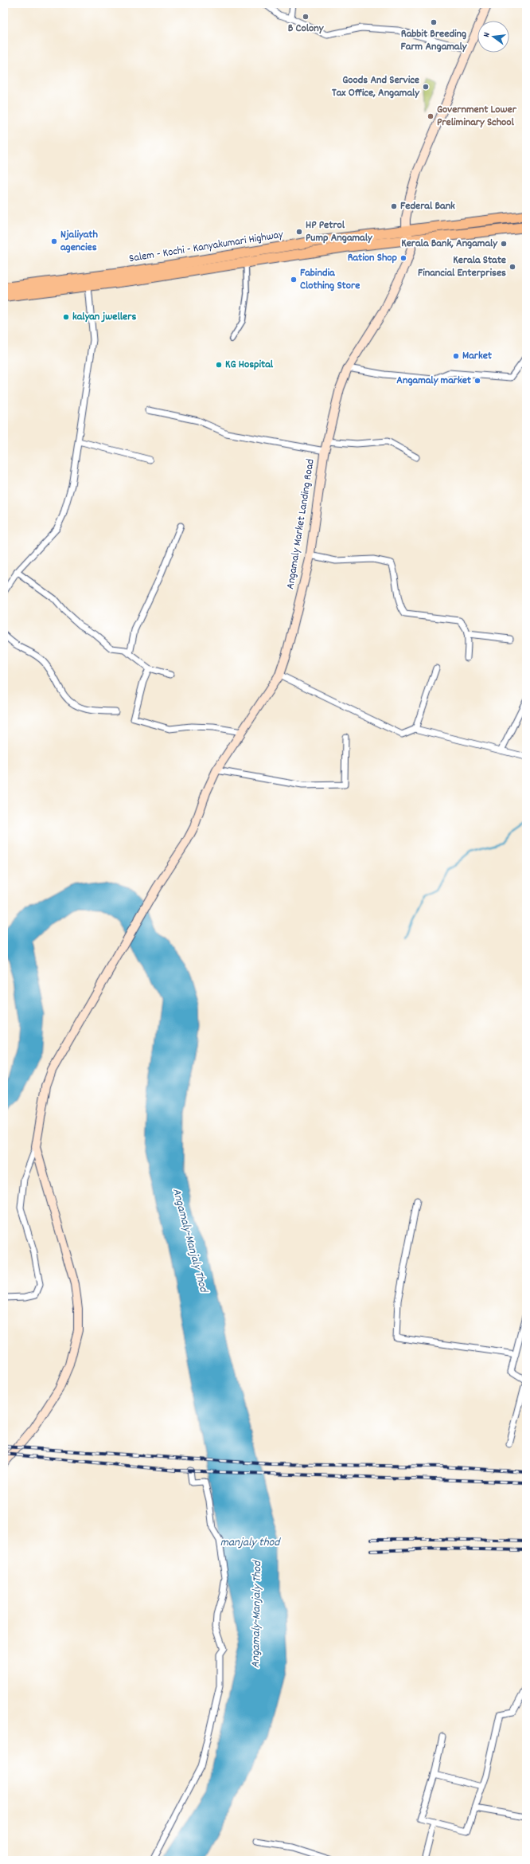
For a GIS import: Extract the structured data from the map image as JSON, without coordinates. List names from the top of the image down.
{
  "streets": {
    "highway": ["Salem - Kochi - Kanyakumari Highway"],
    "main road": ["Angamaly Market Landing Road"]
  },
  "crossings": [
    ["Salem - Kochi - Kanyakumari Highway", "Angamaly Market Landing Road"]
  ],
  "water": ["Angamaly-Manjaly Thod", "manjaly thod"],
  "places": [
    "B Colony",
    "Rabbit Breeding Farm Angamaly",
    "Goods And Service Tax Office, Angamaly",
    "Government Lower Preliminary School",
    "Federal Bank",
    "HP Petrol Pump Angamaly",
    "Njaliyath agencies",
    "Kerala Bank, Angamaly",
    "Ration Shop",
    "Kerala State Financial Enterprises",
    "Fabindia Clothing Store",
    "kalyan jwellers",
    "Market",
    "KG Hospital",
    "Angamaly market"
  ],
  "north": "left"
}
